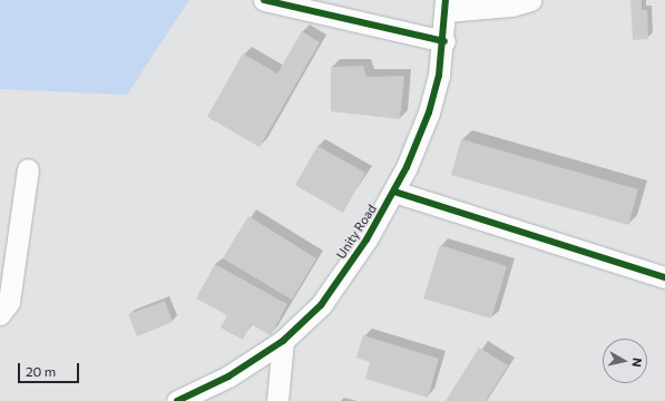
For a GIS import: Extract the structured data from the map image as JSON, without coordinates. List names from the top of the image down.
{
  "streets": {
    "street": ["Unity Road"]
  },
  "scale_bar": "20 m",
  "north": "right"
}
